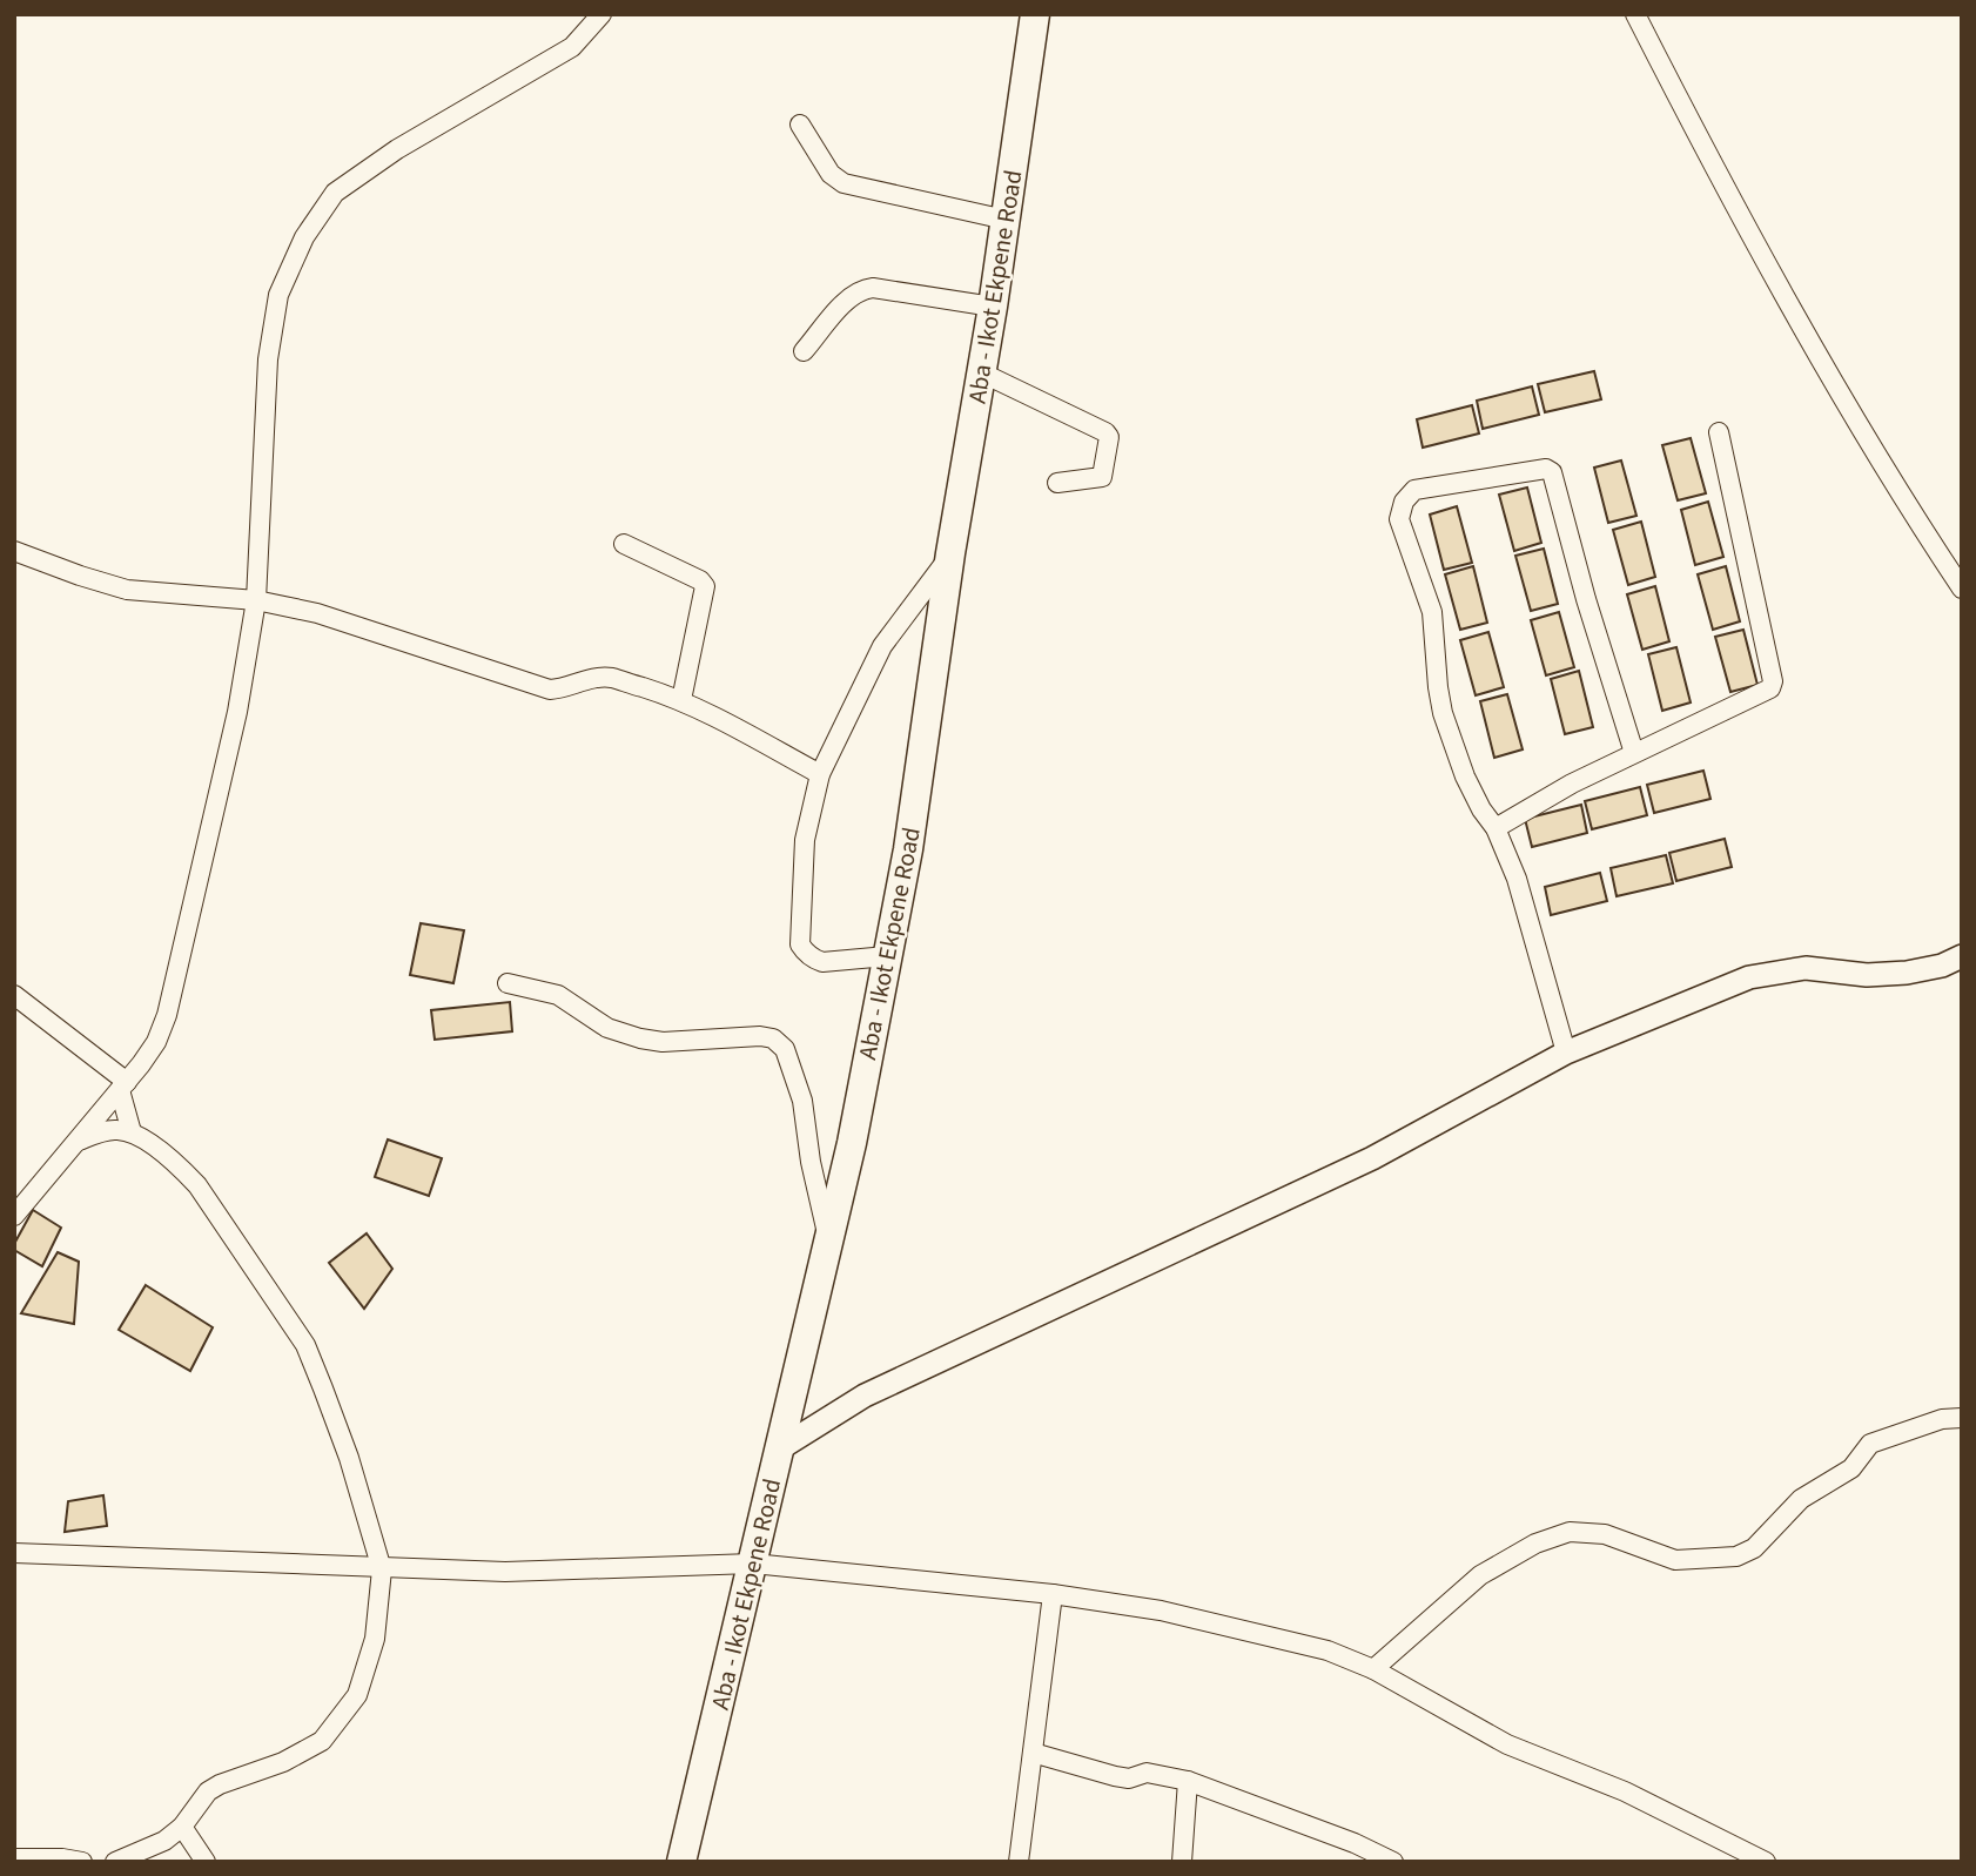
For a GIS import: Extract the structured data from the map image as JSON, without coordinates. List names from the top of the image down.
{
  "streets": {
    "highway": ["Aba - Ikot Ekpene Road"]
  }
}
